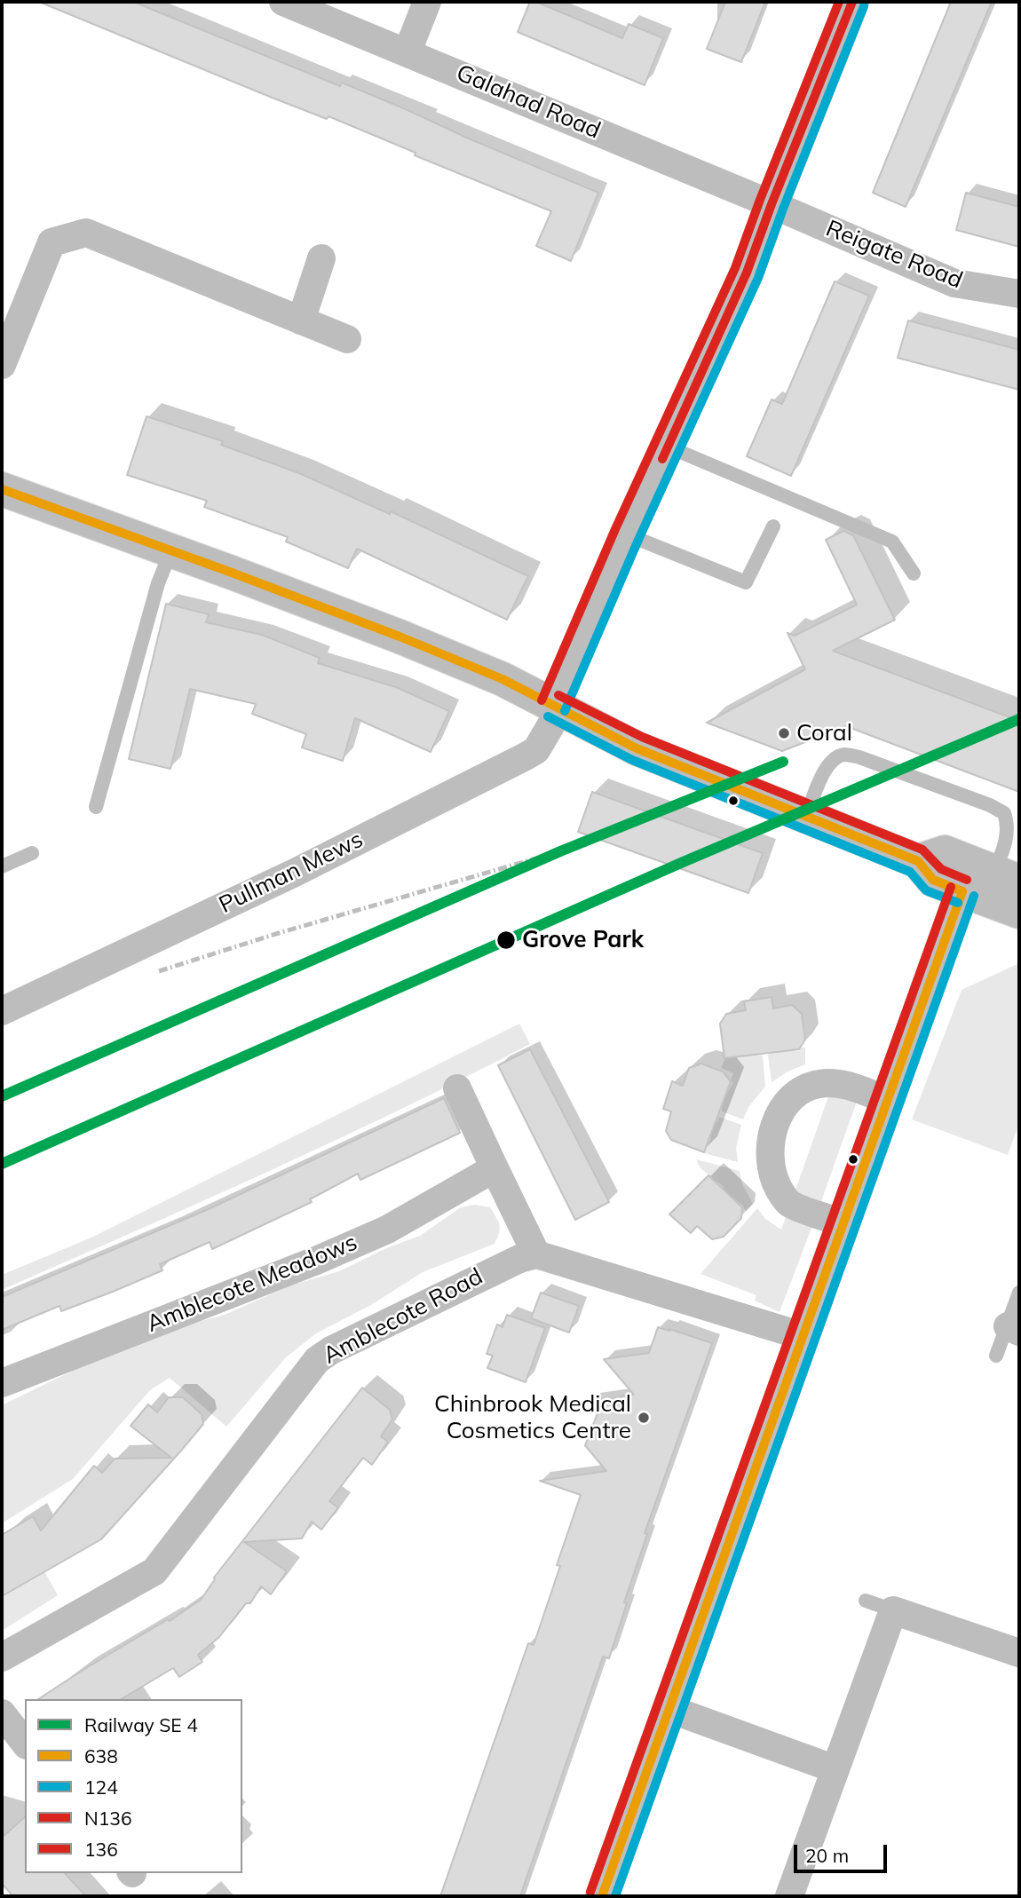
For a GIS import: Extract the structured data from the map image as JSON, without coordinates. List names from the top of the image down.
{
  "streets": {
    "street": [
      "Galahad Road",
      "Reigate Road",
      "Pullman Mews",
      "Amblecote Meadows",
      "Amblecote Road"
    ]
  },
  "crossings": [
    ["Galahad Road", "Reigate Road"]
  ],
  "places": ["Coral", "Grove Park", "Chinbrook Medical Cosmetics Centre"],
  "lines": [
    "transit line N136",
    "transit line 136",
    "transit line 124",
    "transit line 638"
  ],
  "legend": [
    "Railway SE 4",
    "638",
    "124",
    "N136",
    "136"
  ],
  "scale_bar": "20 m"
}
